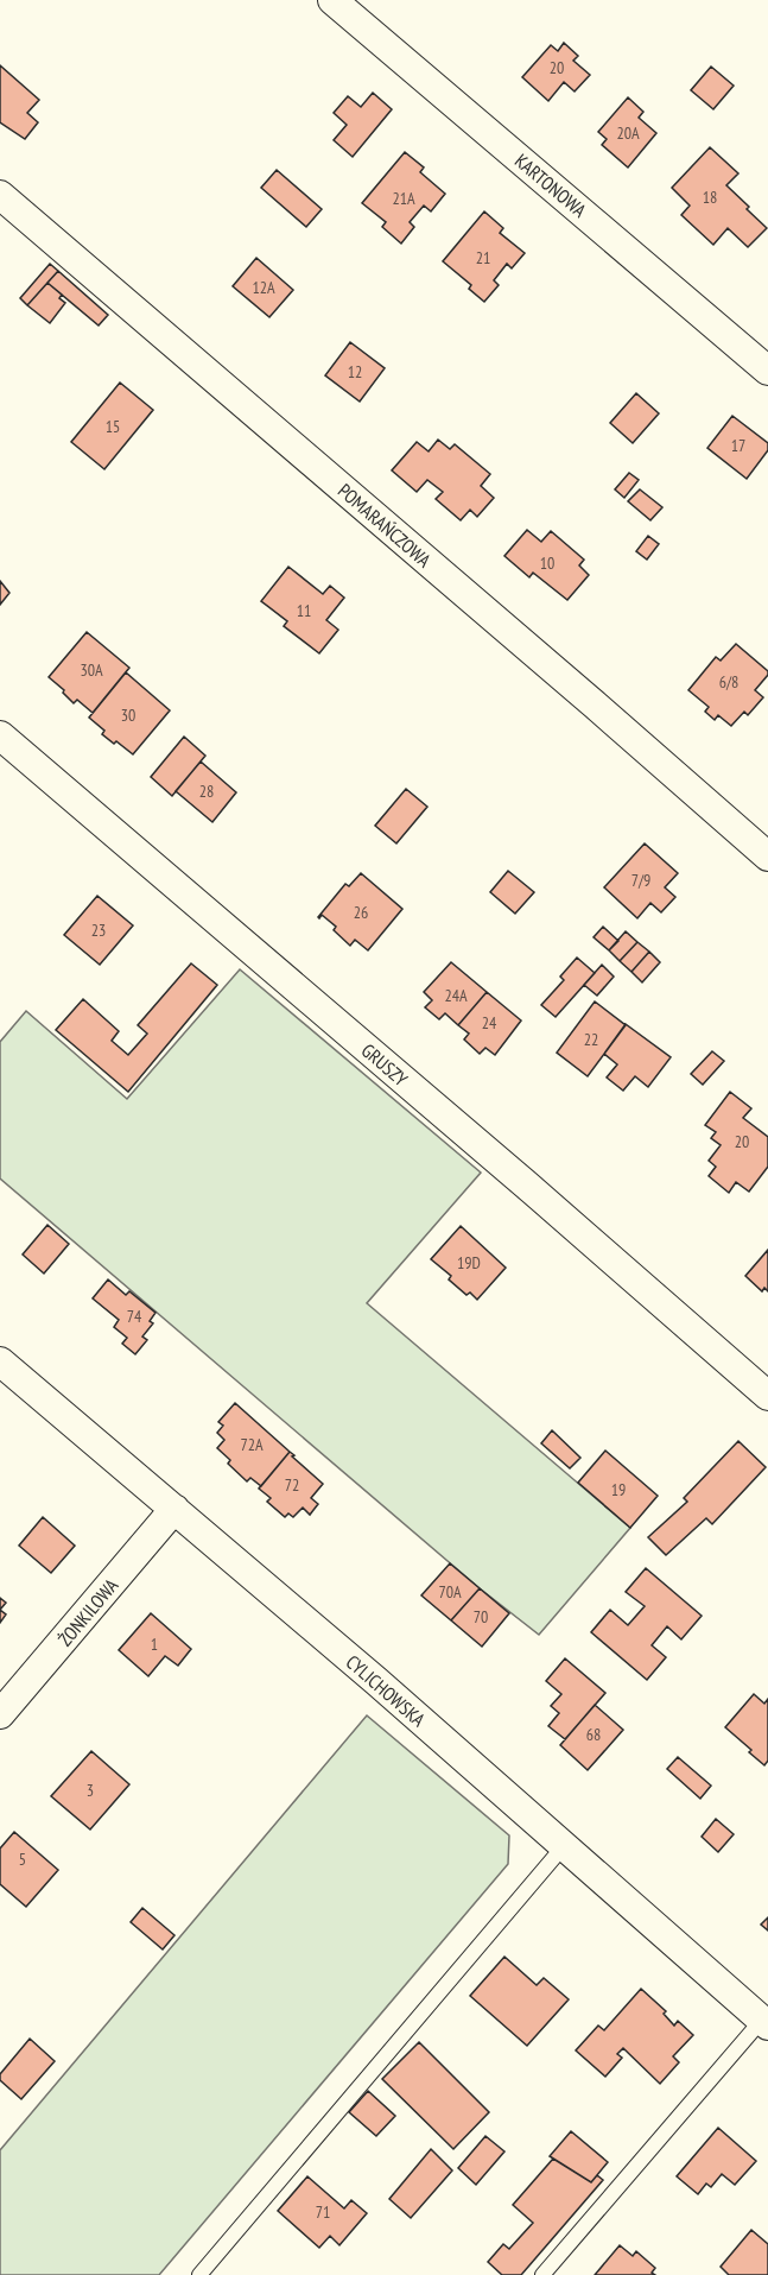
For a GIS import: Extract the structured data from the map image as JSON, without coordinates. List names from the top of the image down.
{
  "streets": {
    "street": [
      "KARTONOWA",
      "POMARAŃCZOWA",
      "GRUSZY",
      "ŻONKILOWA",
      "CYLICHOWSKA"
    ]
  },
  "crossings": [
    ["ŻONKILOWA", "CYLICHOWSKA"]
  ],
  "house_numbers": [
    "20",
    "20A",
    "18",
    "21A",
    "21",
    "12A",
    "12",
    "15",
    "17",
    "10",
    "11",
    "30A",
    "6/8",
    "30",
    "28",
    "7/9",
    "26",
    "23",
    "24A",
    "24",
    "22",
    "20",
    "19D",
    "74",
    "72A",
    "72",
    "19",
    "70A",
    "70",
    "1",
    "68",
    "3",
    "5",
    "71"
  ]
}
